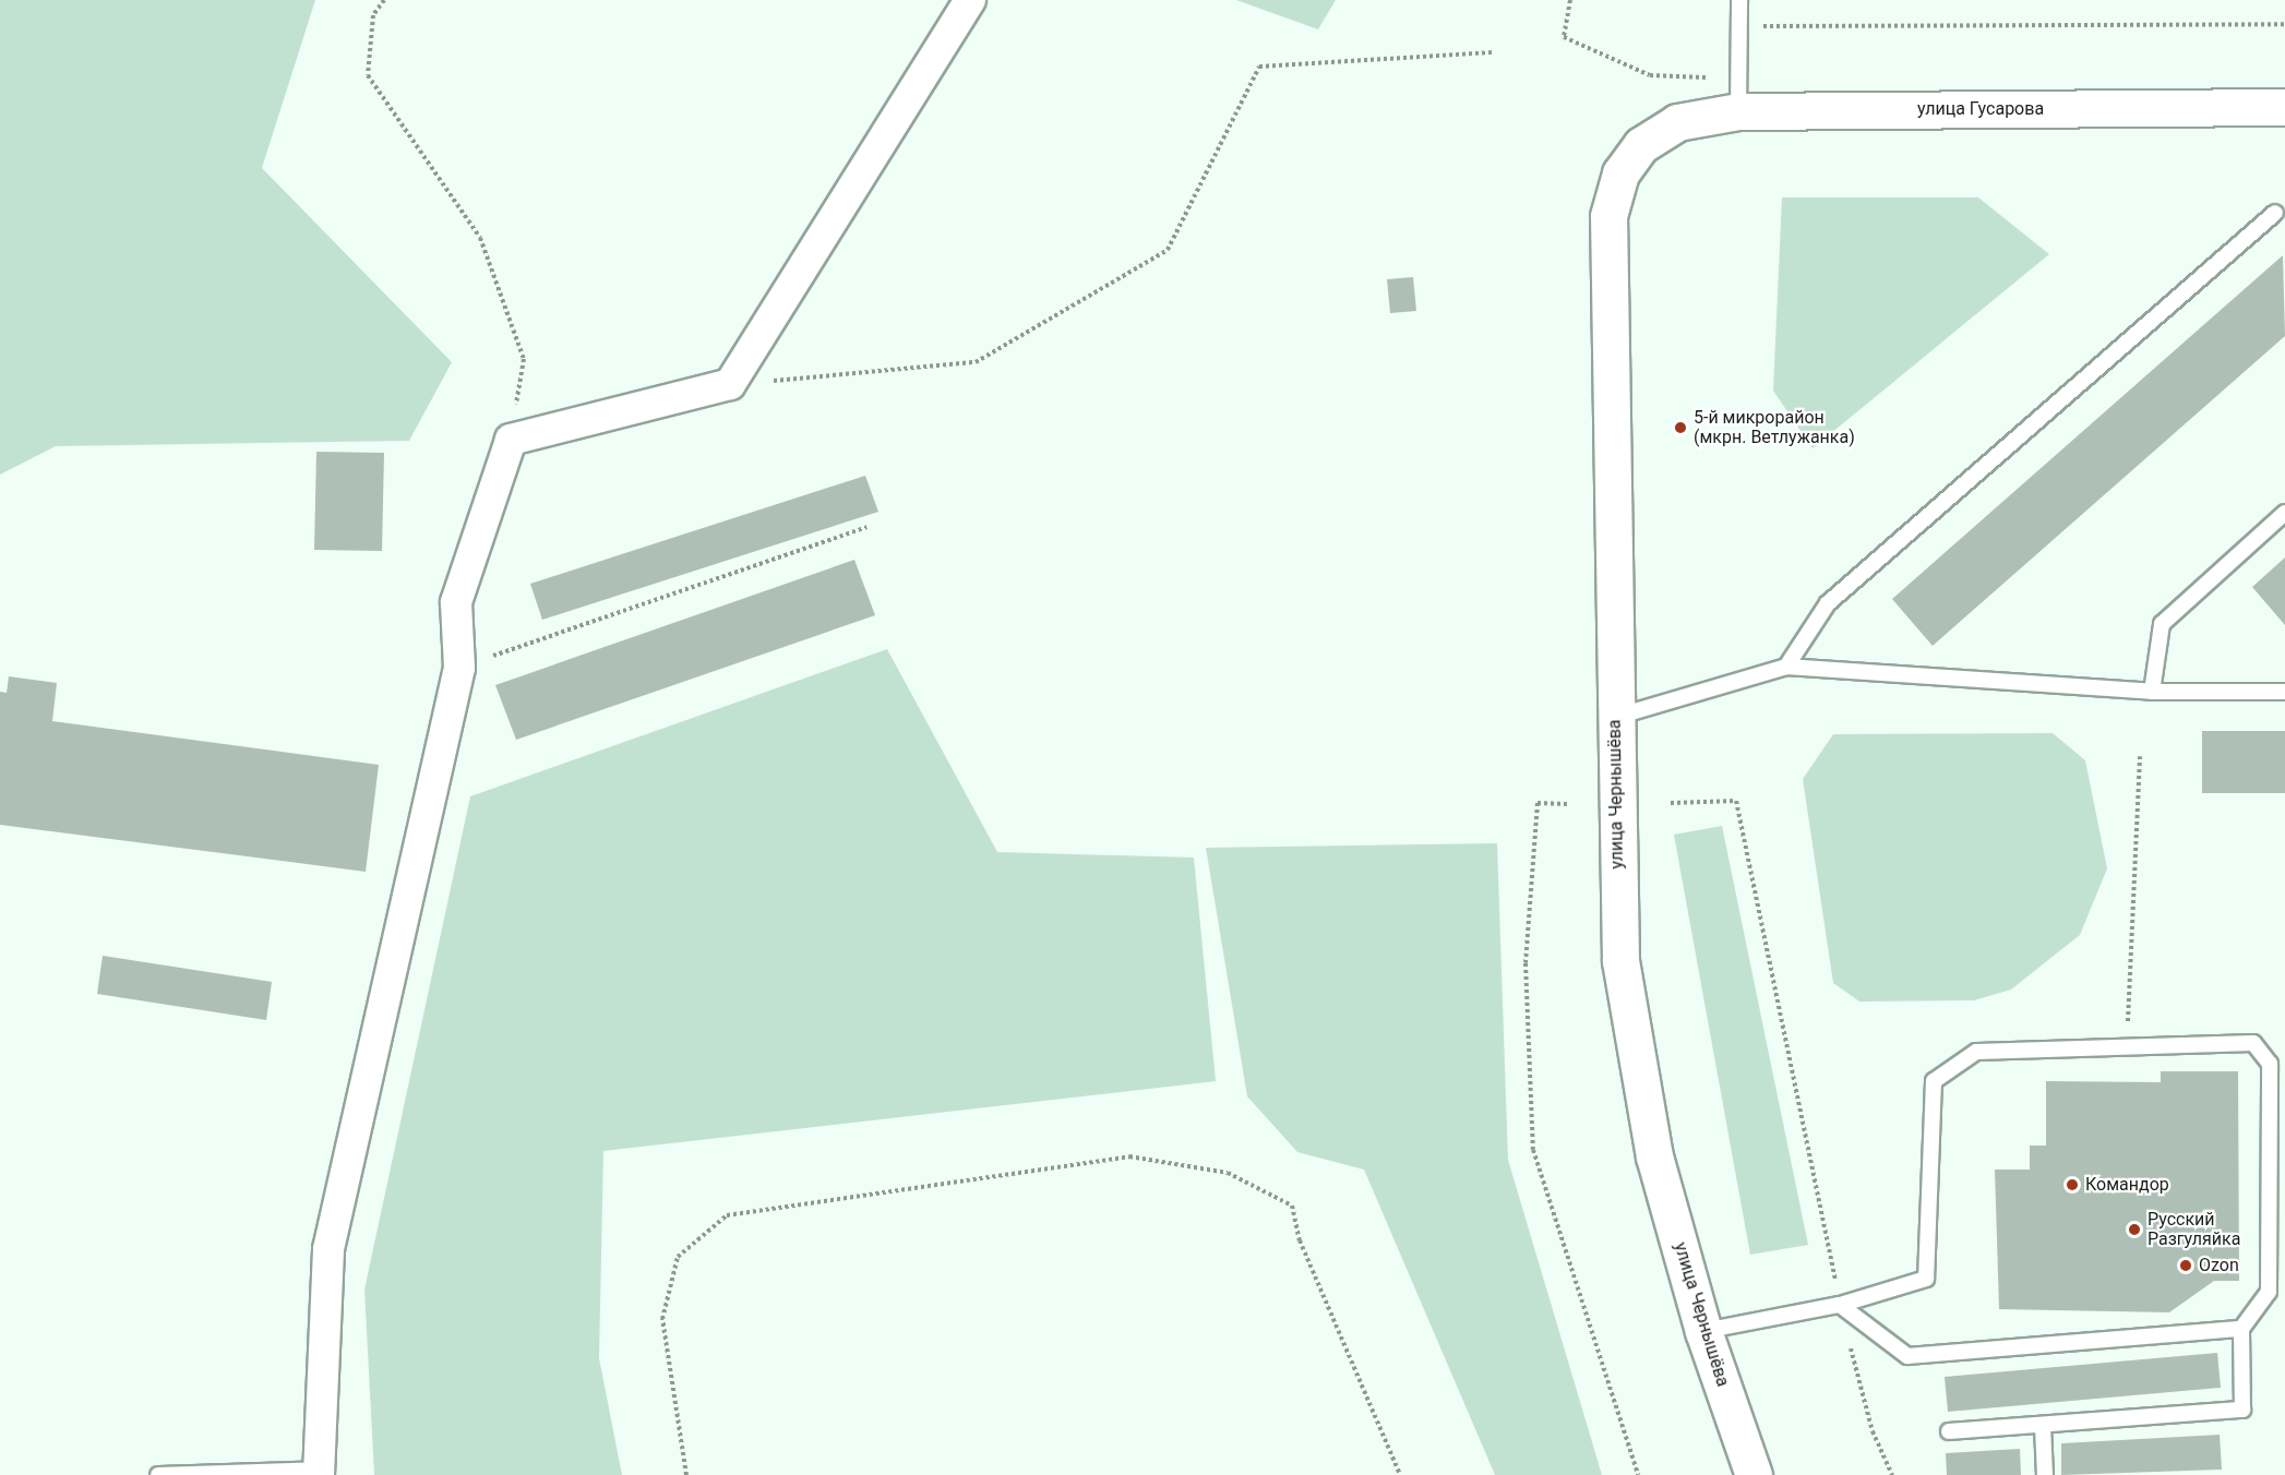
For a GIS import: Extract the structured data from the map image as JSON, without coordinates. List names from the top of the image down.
{
  "streets": {
    "street": ["улица Гусарова", "улица Чернышёва"]
  },
  "crossings": [
    ["улица Гусарова", "улица Чернышёва"]
  ],
  "places": [
    "5-й микрорайон (мкрн. Ветлужанка)",
    "Командор",
    "Русский Разгуляйка",
    "Ozon"
  ]
}
